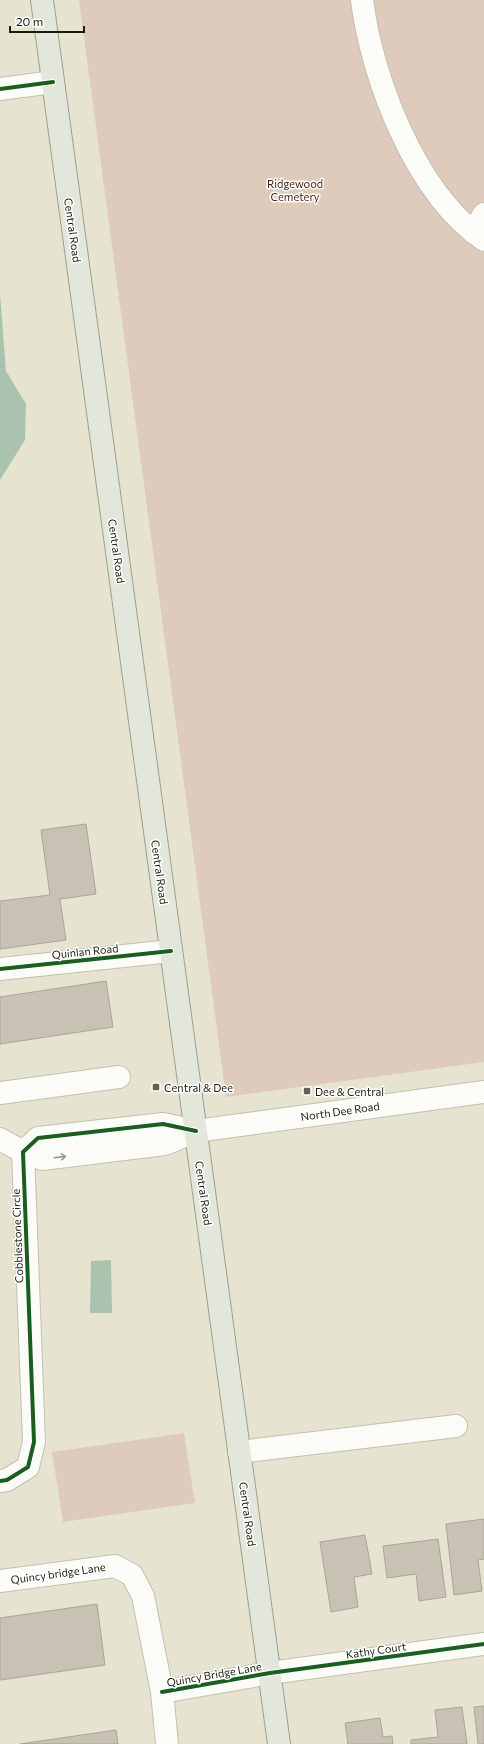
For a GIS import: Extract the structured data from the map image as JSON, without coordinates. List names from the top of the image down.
{
  "streets": {
    "main road": ["Central Road"],
    "street": [
      "Quinlan Road",
      "North Dee Road",
      "Cobblestone Circle",
      "Quincy bridge Lane",
      "Kathy Court",
      "Quincy Bridge Lane"
    ]
  },
  "crossings": [
    ["Central Road", "Quinlan Road"],
    ["Central Road", "North Dee Road"],
    ["Central Road", "Kathy Court"],
    ["Central Road", "Quincy Bridge Lane"],
    ["Quincy bridge Lane", "Quincy Bridge Lane"],
    ["Kathy Court", "Quincy Bridge Lane"]
  ],
  "parks": ["Ridgewood Cemetery"],
  "places": {
    "transit": ["Central & Dee", "Dee & Central"]
  },
  "scale_bar": "20 m"
}
